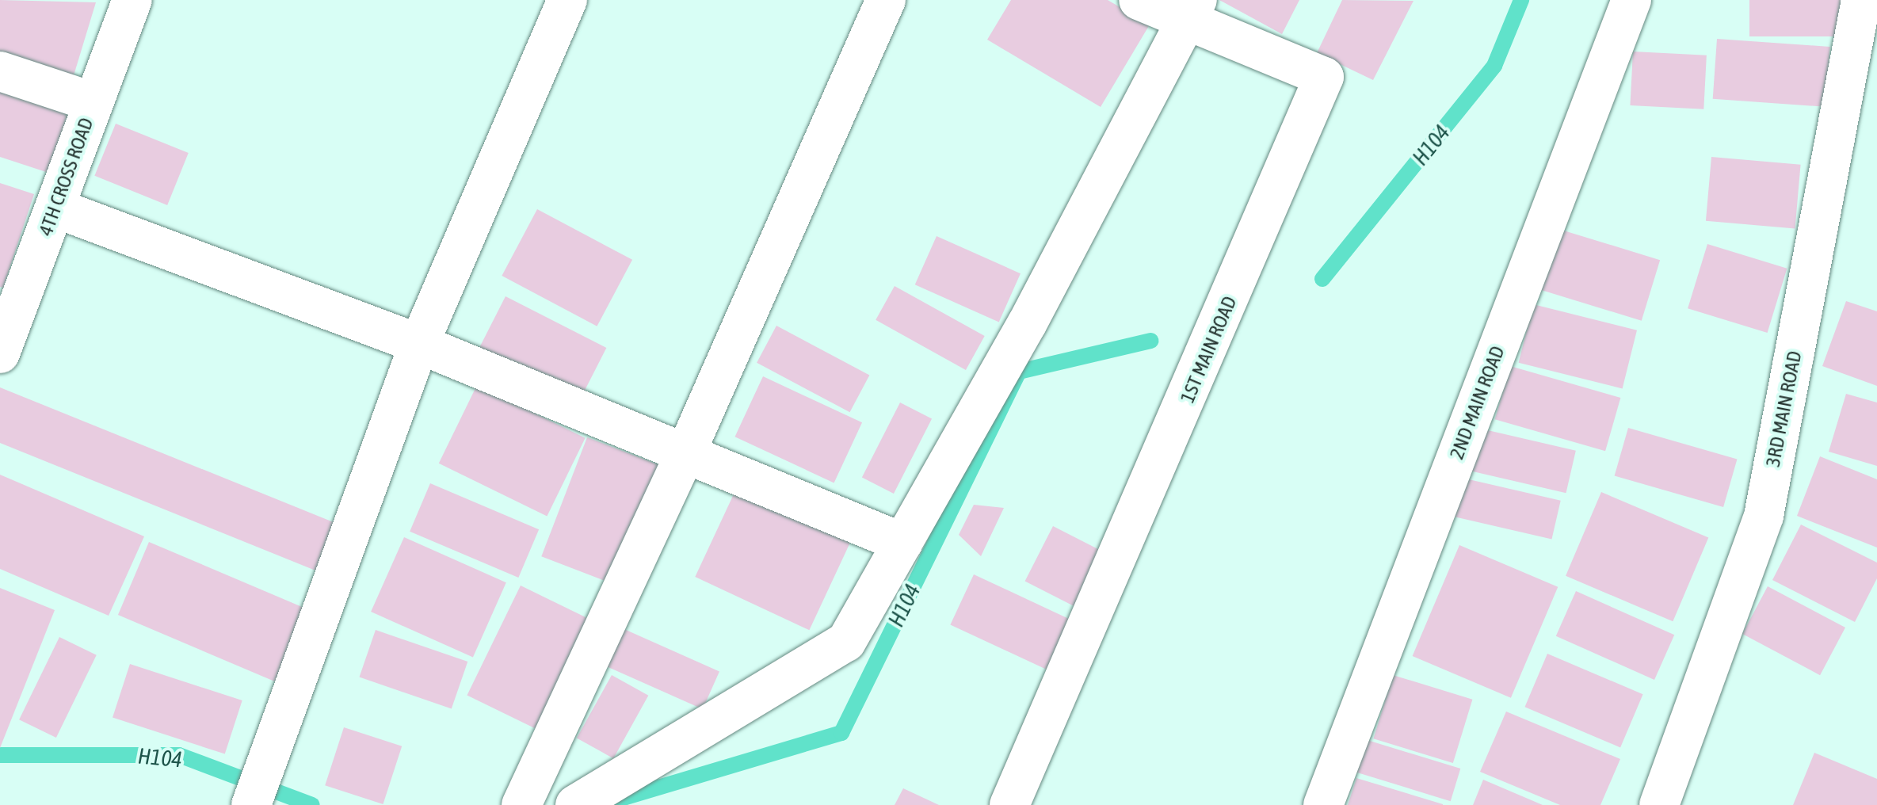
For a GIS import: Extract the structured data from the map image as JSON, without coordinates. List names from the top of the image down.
{
  "streets": {
    "street": [
      "4TH CROSS ROAD",
      "1ST MAIN ROAD",
      "2ND MAIN ROAD",
      "3RD MAIN ROAD"
    ]
  },
  "water": ["H104"]
}
